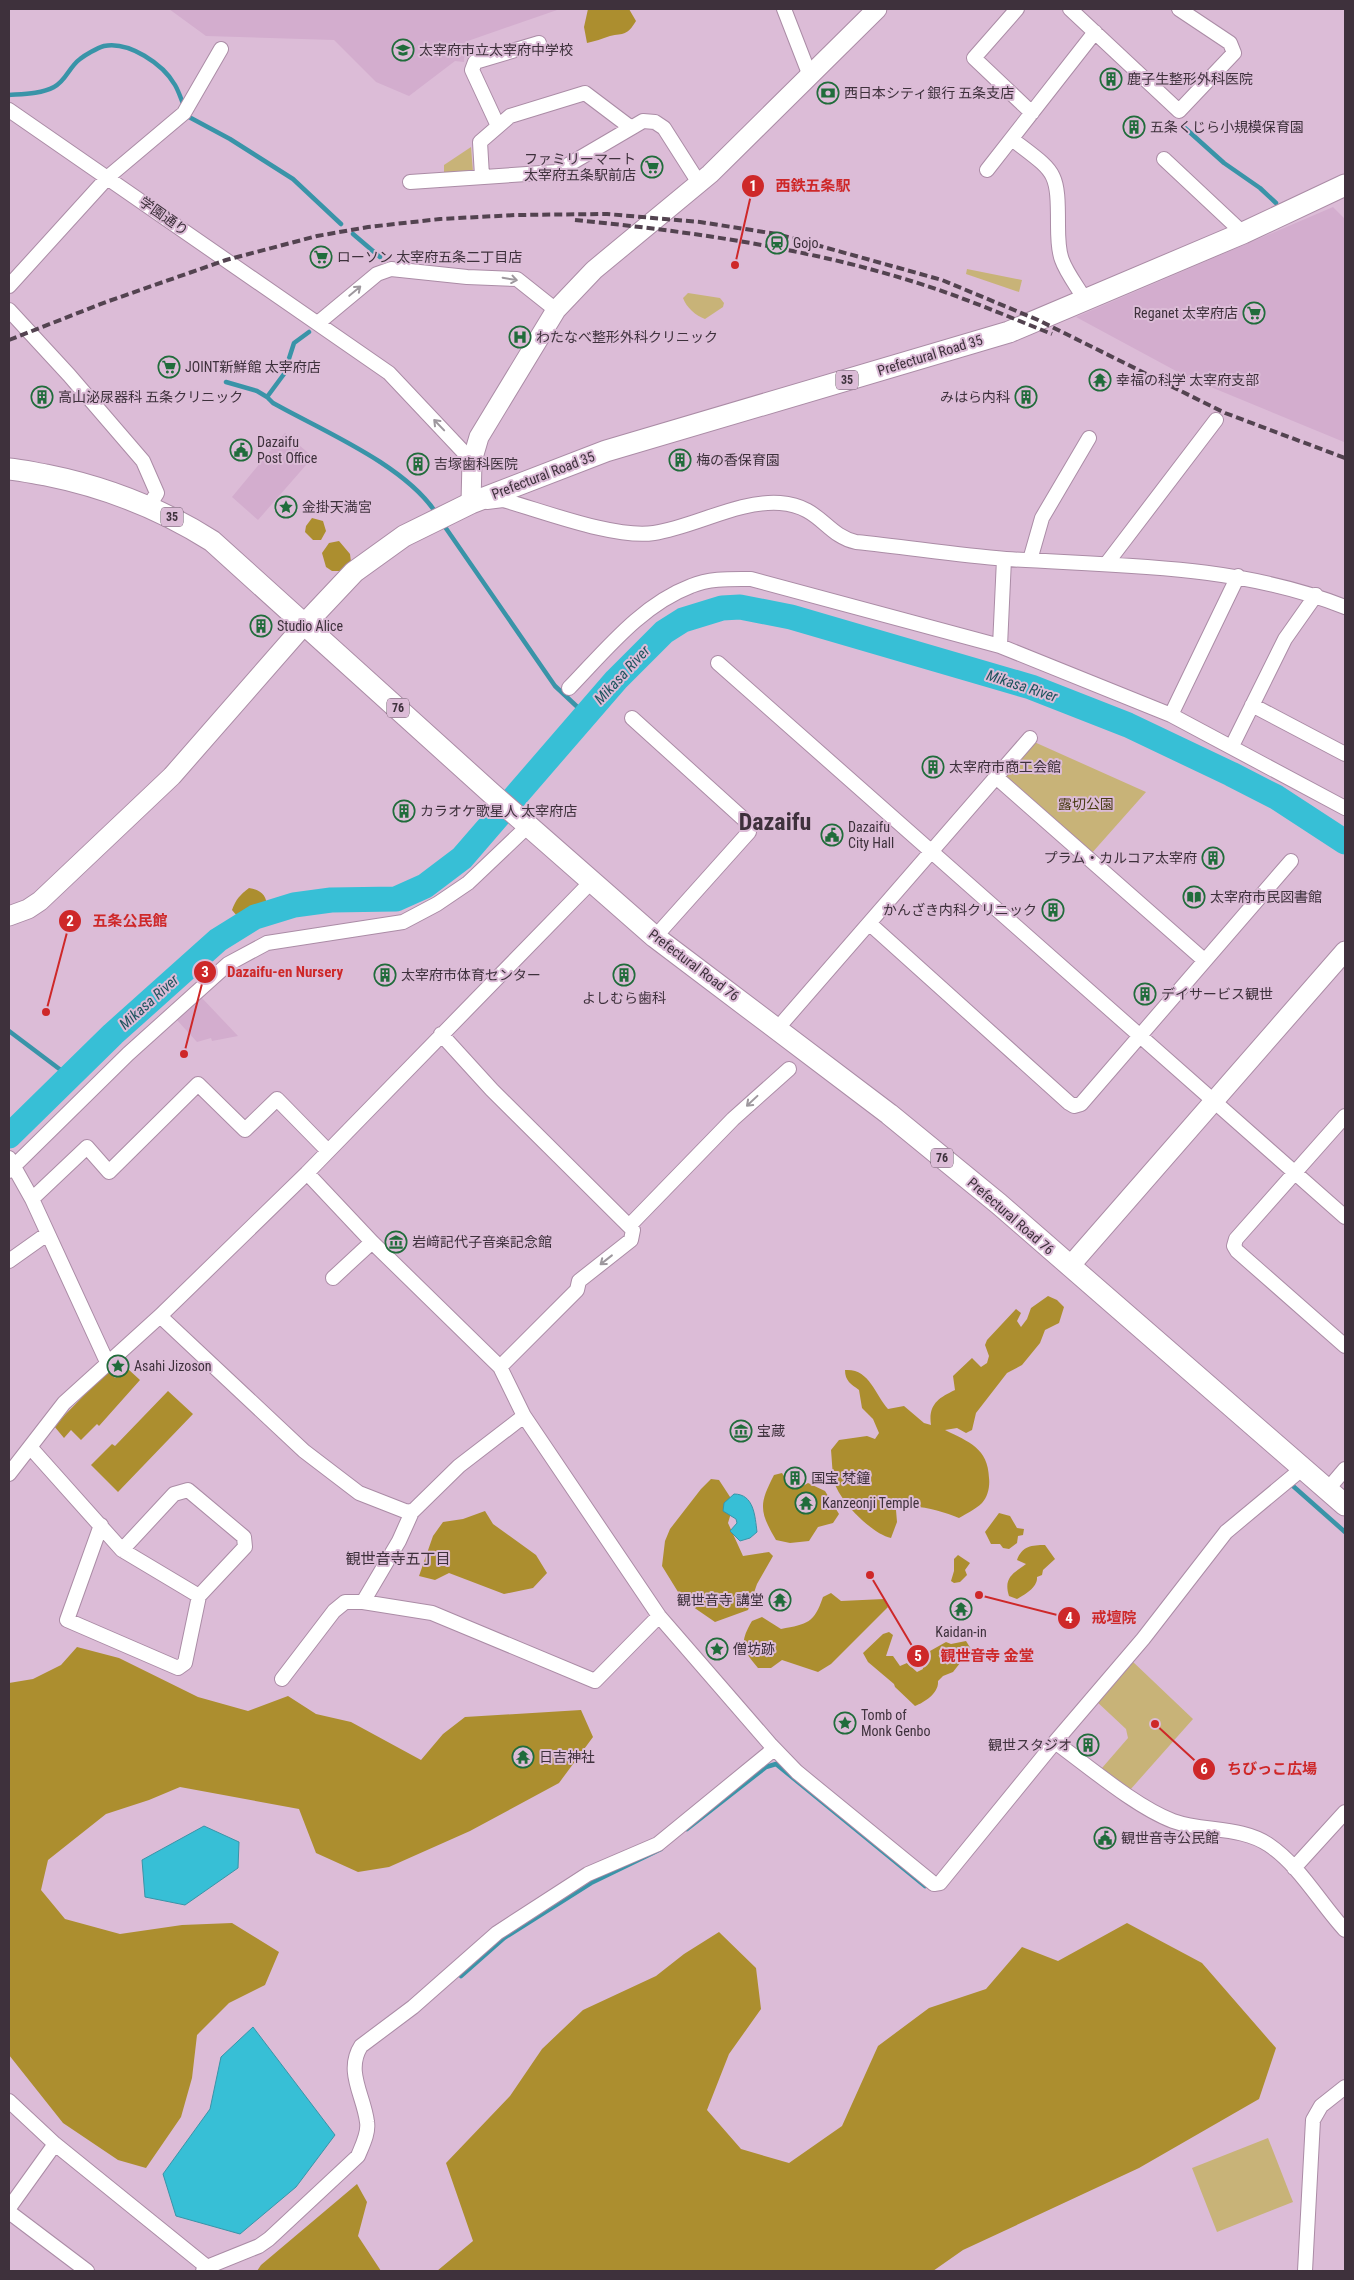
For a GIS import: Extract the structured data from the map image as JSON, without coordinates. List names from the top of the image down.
{
  "streets": {
    "main road": [
      "Prefectural Road 35",
      "35",
      "76",
      "Prefectural Road 76"
    ],
    "street": ["学園通り"]
  },
  "crossings": [
    ["Prefectural Road 35", "35"],
    ["Prefectural Road 35", "76"],
    ["35", "76"],
    ["76", "Prefectural Road 76"]
  ],
  "one_way": ["学園通り"],
  "districts": ["Dazaifu", "観世音寺五丁目"],
  "water": ["Mikasa River"],
  "parks": ["露切公園"],
  "places": {
    "school or university": ["太宰府市立太宰府中学校"],
    "building": [
      "鹿子生整形外科医院",
      "五条くじら小規模保育園",
      "高山泌尿器科 五条クリニック",
      "みはら内科",
      "梅の香保育園",
      "吉塚歯科医院",
      "Studio Alice",
      "太宰府市商工会館",
      "カラオケ歌星人 太宰府店",
      "プラム・カルコア太宰府",
      "かんざき内科クリニック",
      "太宰府市体育センター",
      "よしむら歯科",
      "デイサービス観世",
      "国宝 梵鐘",
      "観世スタジオ"
    ],
    "bank": ["西日本シティ銀行 五条支店"],
    "supermarket": [
      "ファミリーマート 太宰府五条駅前店",
      "ローソン 太宰府五条二丁目店",
      "Reganet 太宰府店",
      "JOINT新鮮館 太宰府店"
    ],
    "station": ["Gojo"],
    "other": [
      "西鉄五条駅",
      "五条公民館",
      "Dazaifu-en Nursery",
      "観世音寺 金堂",
      "戒壇院",
      "ちびっこ広場"
    ],
    "hospital": ["わたなべ整形外科クリニック"],
    "temple": [
      "幸福の科学 太宰府支部",
      "Kanzeonji Temple",
      "観世音寺 講堂",
      "Kaidan-in",
      "日吉神社"
    ],
    "public building": ["Dazaifu Post Office", "Dazaifu City Hall", "観世音寺公民館"],
    "place": [
      "金掛天満宮",
      "Asahi Jizoson",
      "僧坊跡",
      "Tomb of Monk Genbo"
    ],
    "library": ["太宰府市民図書館"],
    "museum": ["岩﨑記代子音楽記念館", "宝蔵"]
  }
}
